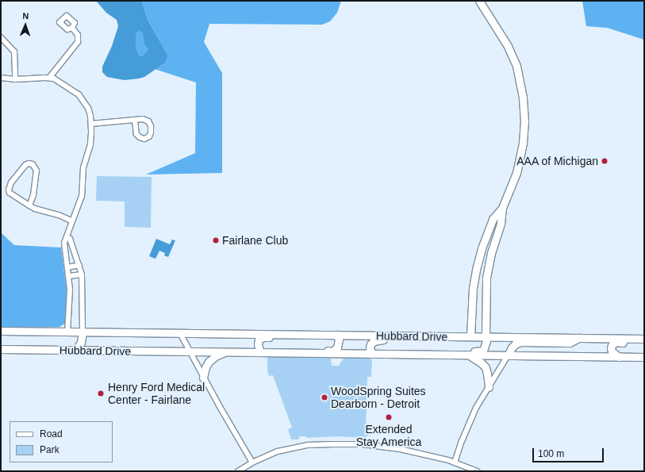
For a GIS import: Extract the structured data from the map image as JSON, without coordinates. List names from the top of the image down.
{
  "streets": {
    "street": ["Hubbard Drive"]
  },
  "places": [
    "AAA of Michigan",
    "Fairlane Club",
    "Henry Ford Medical Center - Fairlane",
    "WoodSpring Suites Dearborn - Detroit",
    "Extended Stay America"
  ],
  "legend": ["Road", "Park"],
  "scale_bar": "100 m",
  "north": "top"
}
